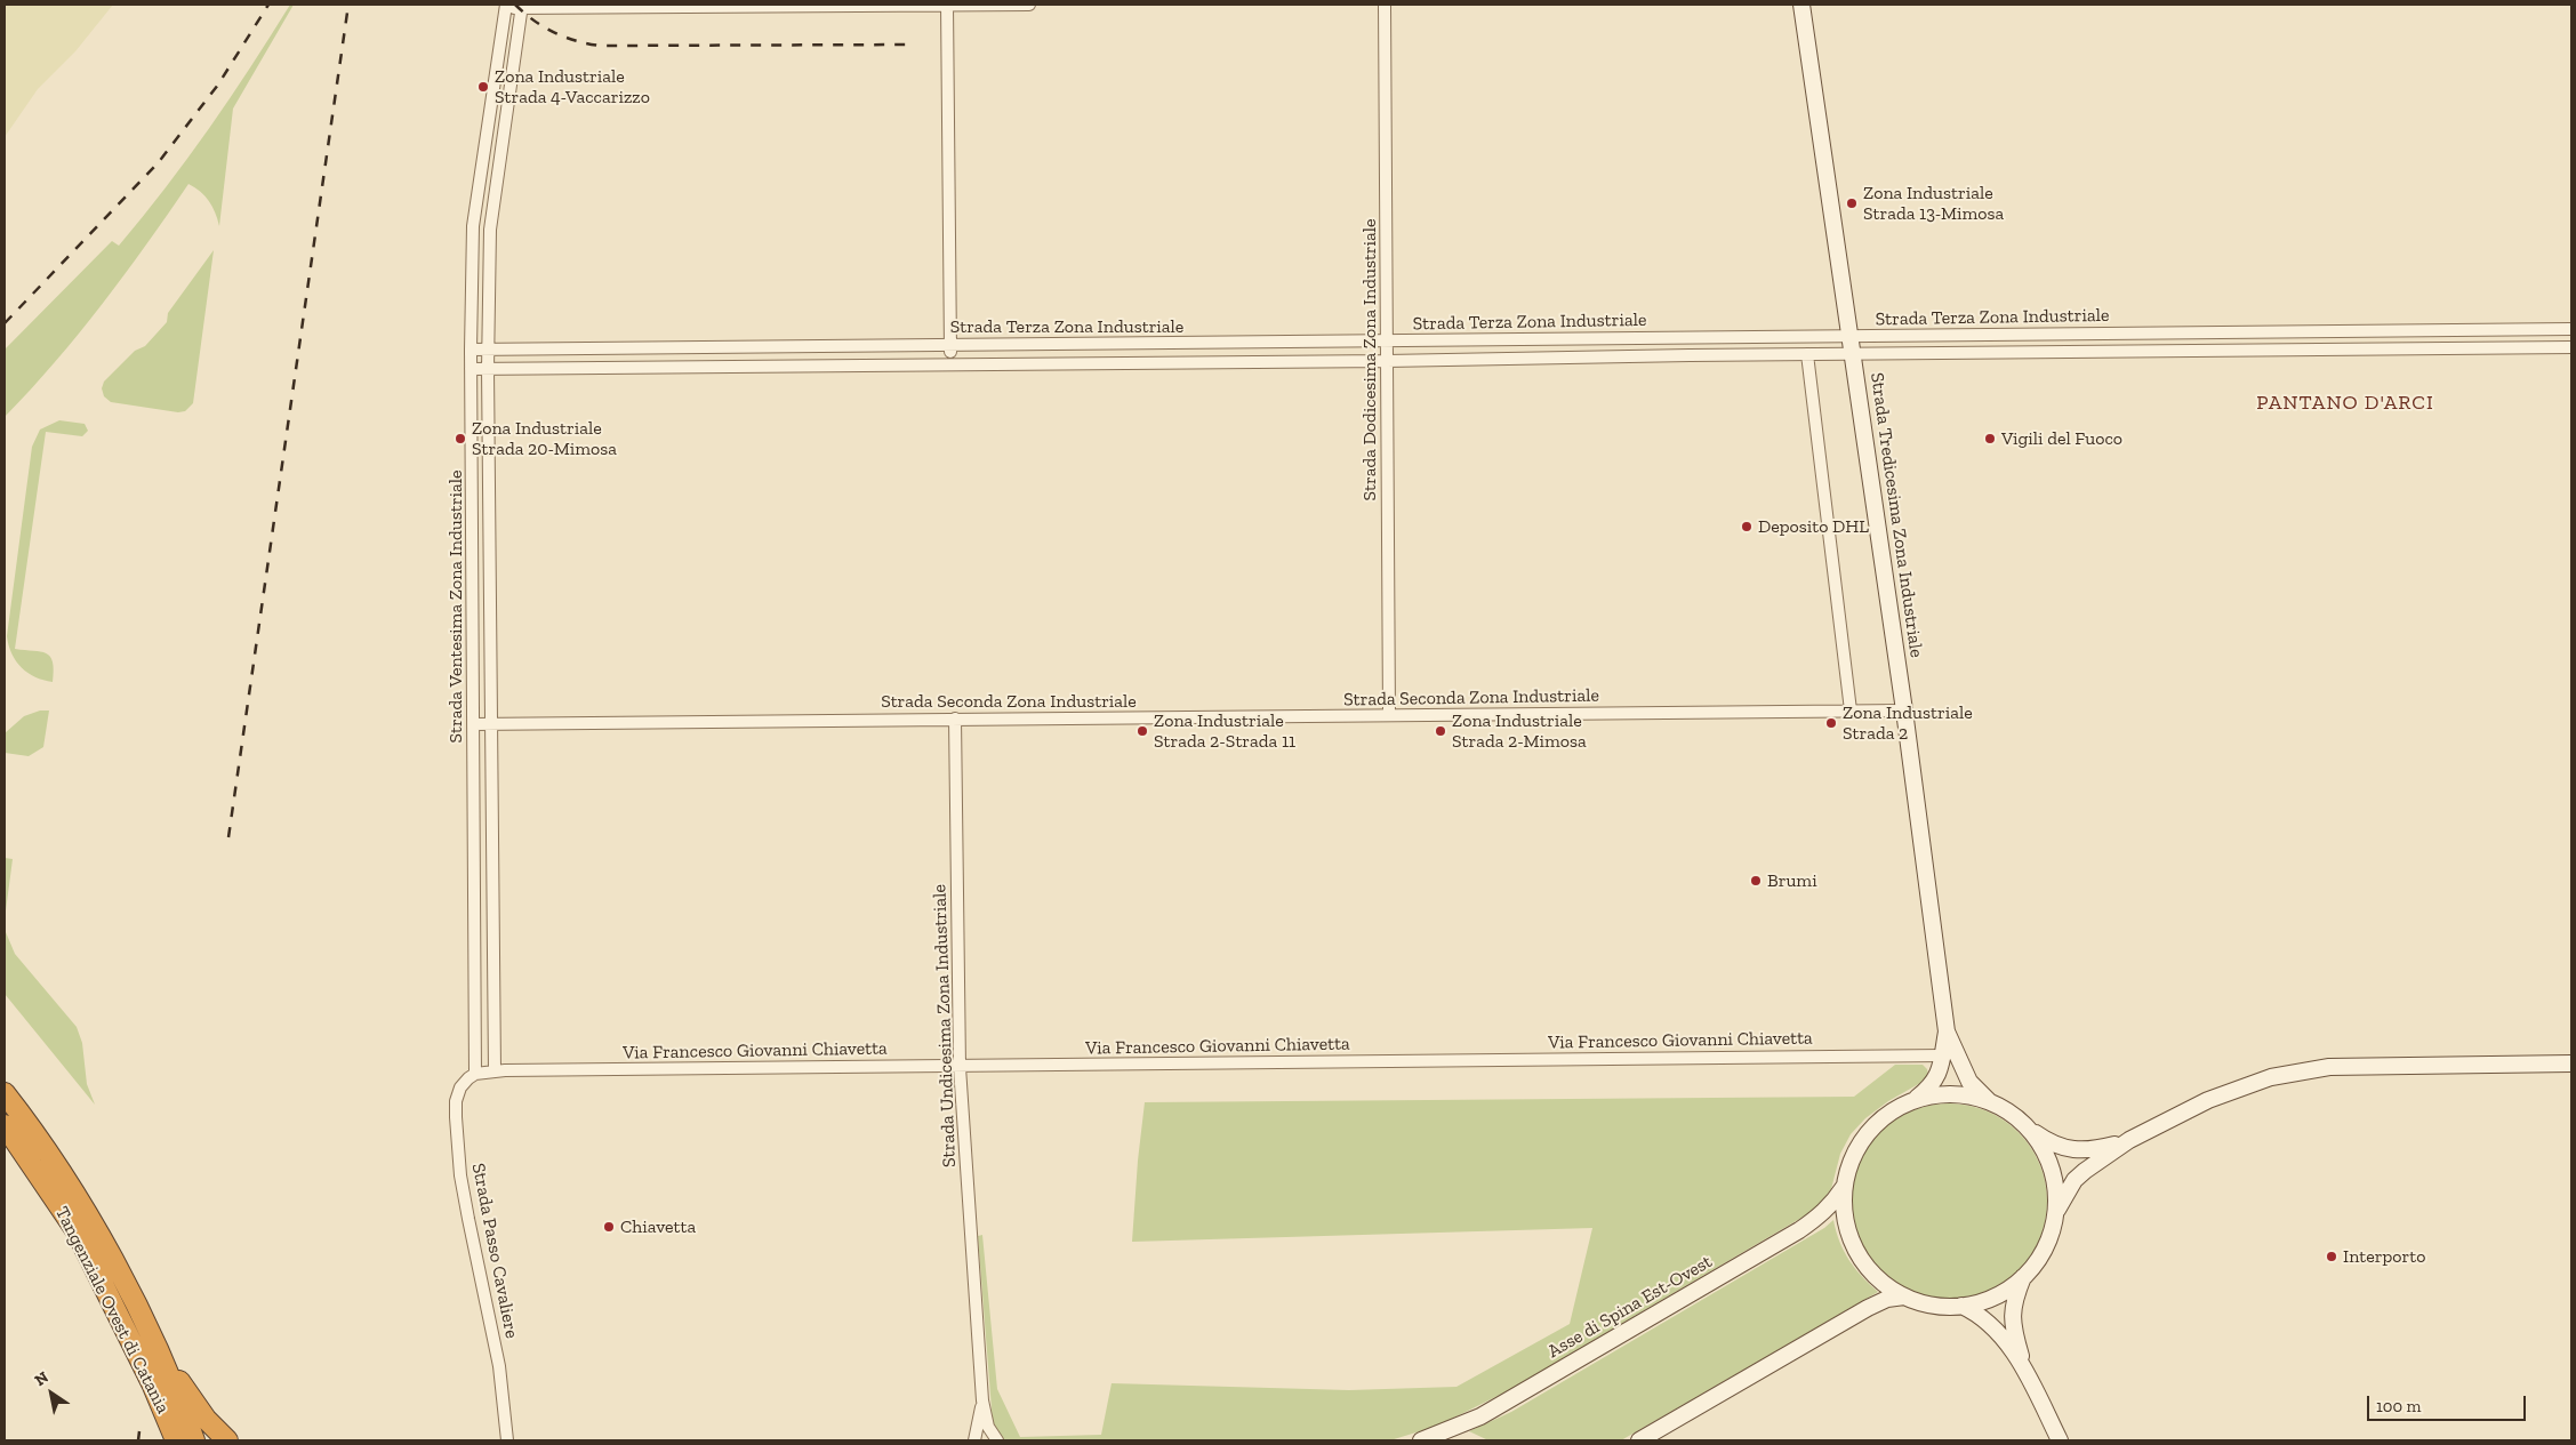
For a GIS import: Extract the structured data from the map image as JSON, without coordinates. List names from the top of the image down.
{
  "streets": {
    "highway": ["Tangenziale Ovest di Catania"],
    "main road": ["Strada Tredicesima Zona Industriale", "Asse di Spina Est-Ovest"],
    "street": [
      "Strada Terza Zona Industriale",
      "Strada Dodicesima Zona Industriale",
      "Strada Ventesima Zona Industriale",
      "Strada Seconda Zona Industriale",
      "Strada Undicesima Zona Industriale",
      "Via Francesco Giovanni Chiavetta",
      "Strada Passo Cavaliere"
    ]
  },
  "crossings": [
    ["Strada Terza Zona Industriale", "Strada Dodicesima Zona Industriale"],
    ["Strada Terza Zona Industriale", "Strada Tredicesima Zona Industriale"],
    ["Strada Terza Zona Industriale", "Strada Ventesima Zona Industriale"],
    ["Strada Dodicesima Zona Industriale", "Strada Seconda Zona Industriale"],
    ["Strada Tredicesima Zona Industriale", "Strada Seconda Zona Industriale"],
    ["Strada Ventesima Zona Industriale", "Strada Seconda Zona Industriale"],
    ["Strada Ventesima Zona Industriale", "Via Francesco Giovanni Chiavetta"],
    ["Strada Ventesima Zona Industriale", "Strada Passo Cavaliere"],
    ["Strada Seconda Zona Industriale", "Strada Undicesima Zona Industriale"],
    ["Strada Undicesima Zona Industriale", "Via Francesco Giovanni Chiavetta"],
    ["Via Francesco Giovanni Chiavetta", "Strada Passo Cavaliere"]
  ],
  "districts": ["PANTANO D'ARCI"],
  "places": [
    "Zona Industriale Strada 4-Vaccarizzo",
    "Zona Industriale Strada 13-Mimosa",
    "Zona Industriale Strada 20-Mimosa",
    "Vigili del Fuoco",
    "Deposito DHL",
    "Zona Industriale Strada 2",
    "Zona Industriale Strada 2-Strada 11",
    "Zona Industriale Strada 2-Mimosa",
    "Brumi",
    "Chiavetta",
    "Interporto"
  ],
  "scale_bar": "100 m",
  "north": "top left"
}
